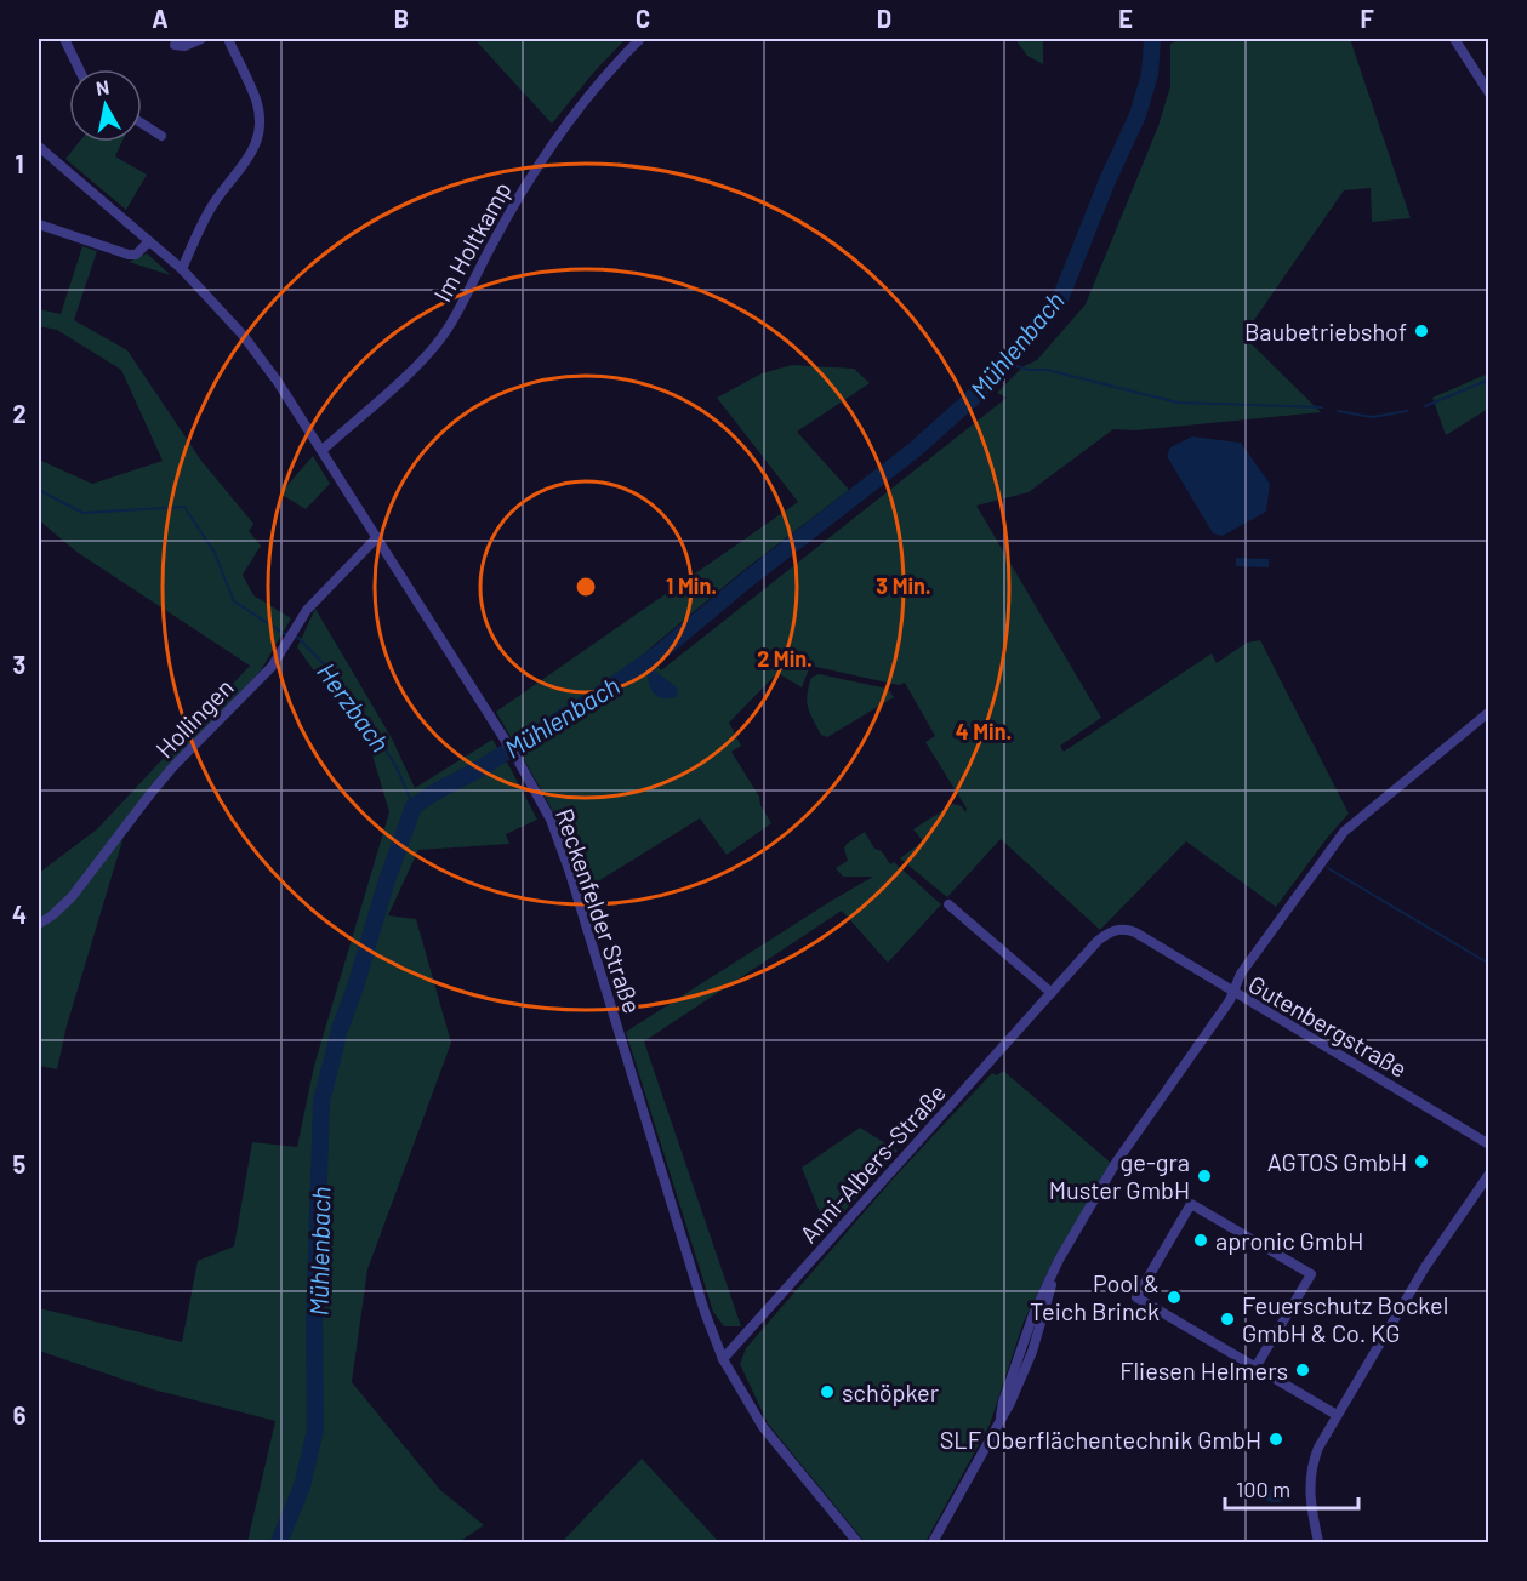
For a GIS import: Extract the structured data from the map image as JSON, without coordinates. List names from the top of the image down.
{
  "streets": {
    "street": [
      "Im Holtkamp",
      "Hollingen",
      "Reckenfelder Straße",
      "Gutenbergstraße",
      "Anni-Albers-Straße"
    ]
  },
  "crossings": [
    ["Im Holtkamp", "Reckenfelder Straße"],
    ["Hollingen", "Reckenfelder Straße"],
    ["Reckenfelder Straße", "Anni-Albers-Straße"],
    ["Gutenbergstraße", "Anni-Albers-Straße"]
  ],
  "water": ["Mühlenbach", "Herzbach"],
  "places": [
    "Baubetriebshof",
    "AGTOS GmbH",
    "ge-gra Muster GmbH",
    "apronic GmbH",
    "Pool & Teich Brinck",
    "Feuerschutz Bockel GmbH & Co. KG",
    "Fliesen Helmers",
    "schöpker",
    "SLF Oberflächentechnik GmbH"
  ],
  "scale_bar": "100 m",
  "north": "top",
  "grid": {
    "columns": [
      "A",
      "B",
      "C",
      "D",
      "E",
      "F"
    ],
    "rows": [
      "1",
      "2",
      "3",
      "4",
      "5",
      "6"
    ]
  },
  "rings": [
    "1 Min.",
    "3 Min.",
    "2 Min.",
    "4 Min."
  ]
}
